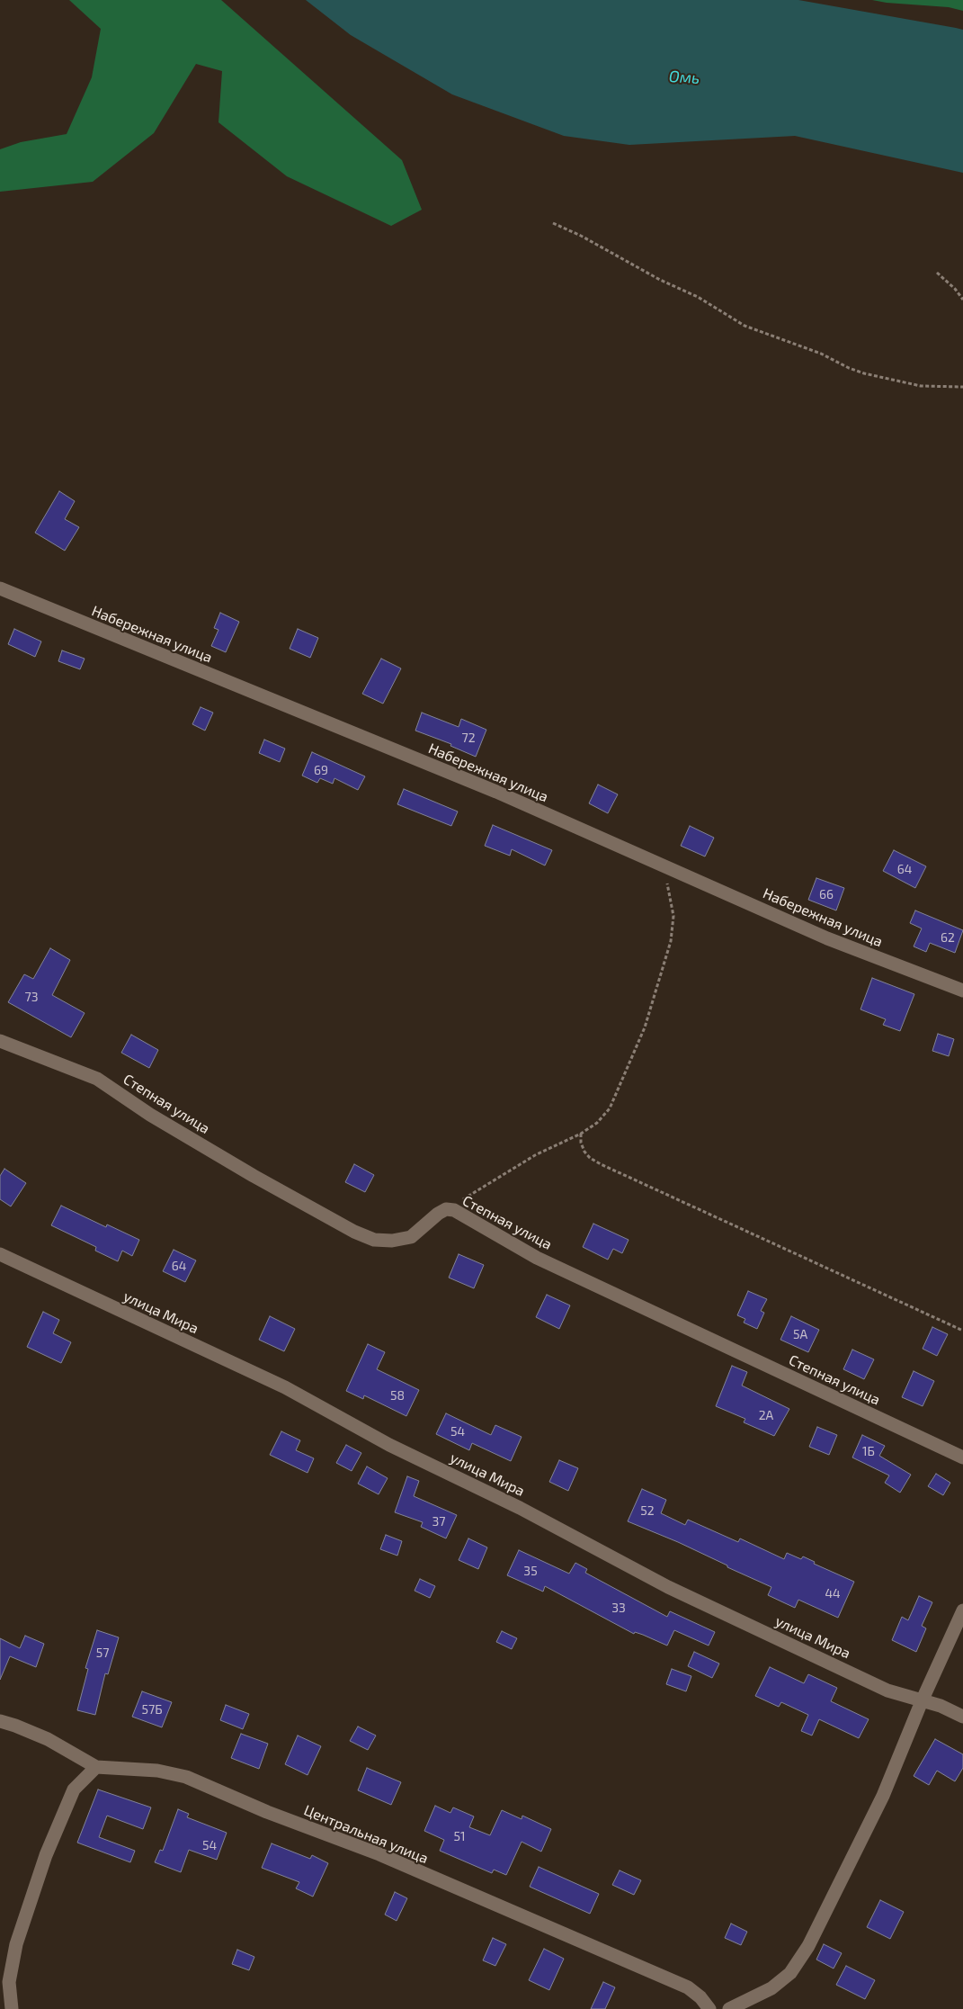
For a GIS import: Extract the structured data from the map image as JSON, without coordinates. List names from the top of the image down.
{
  "streets": {
    "street": [
      "Набережная улица",
      "Степная улица",
      "улица Мира",
      "Центральная улица"
    ]
  },
  "water": ["Омь"],
  "house_numbers": [
    "72",
    "69",
    "64",
    "66",
    "62",
    "73",
    "64",
    "5А",
    "58",
    "2А",
    "54",
    "1Б",
    "52",
    "37",
    "35",
    "44",
    "33",
    "57",
    "57Б",
    "51",
    "54"
  ]
}
